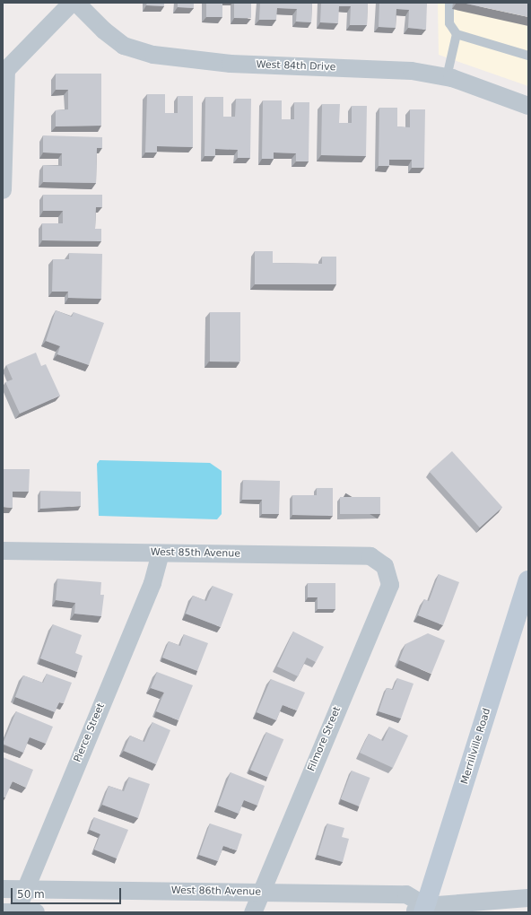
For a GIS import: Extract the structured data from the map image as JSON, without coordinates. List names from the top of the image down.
{
  "streets": {
    "street": [
      "West 84th Drive",
      "West 85th Avenue",
      "Pierce Street",
      "Filmore Street",
      "Merrillville Road",
      "West 86th Avenue"
    ]
  },
  "crossings": [
    ["West 85th Avenue", "Pierce Street"],
    ["West 85th Avenue", "Filmore Street"],
    ["Pierce Street", "West 86th Avenue"],
    ["Filmore Street", "West 86th Avenue"],
    ["Merrillville Road", "West 86th Avenue"]
  ],
  "scale_bar": "50 m"
}
